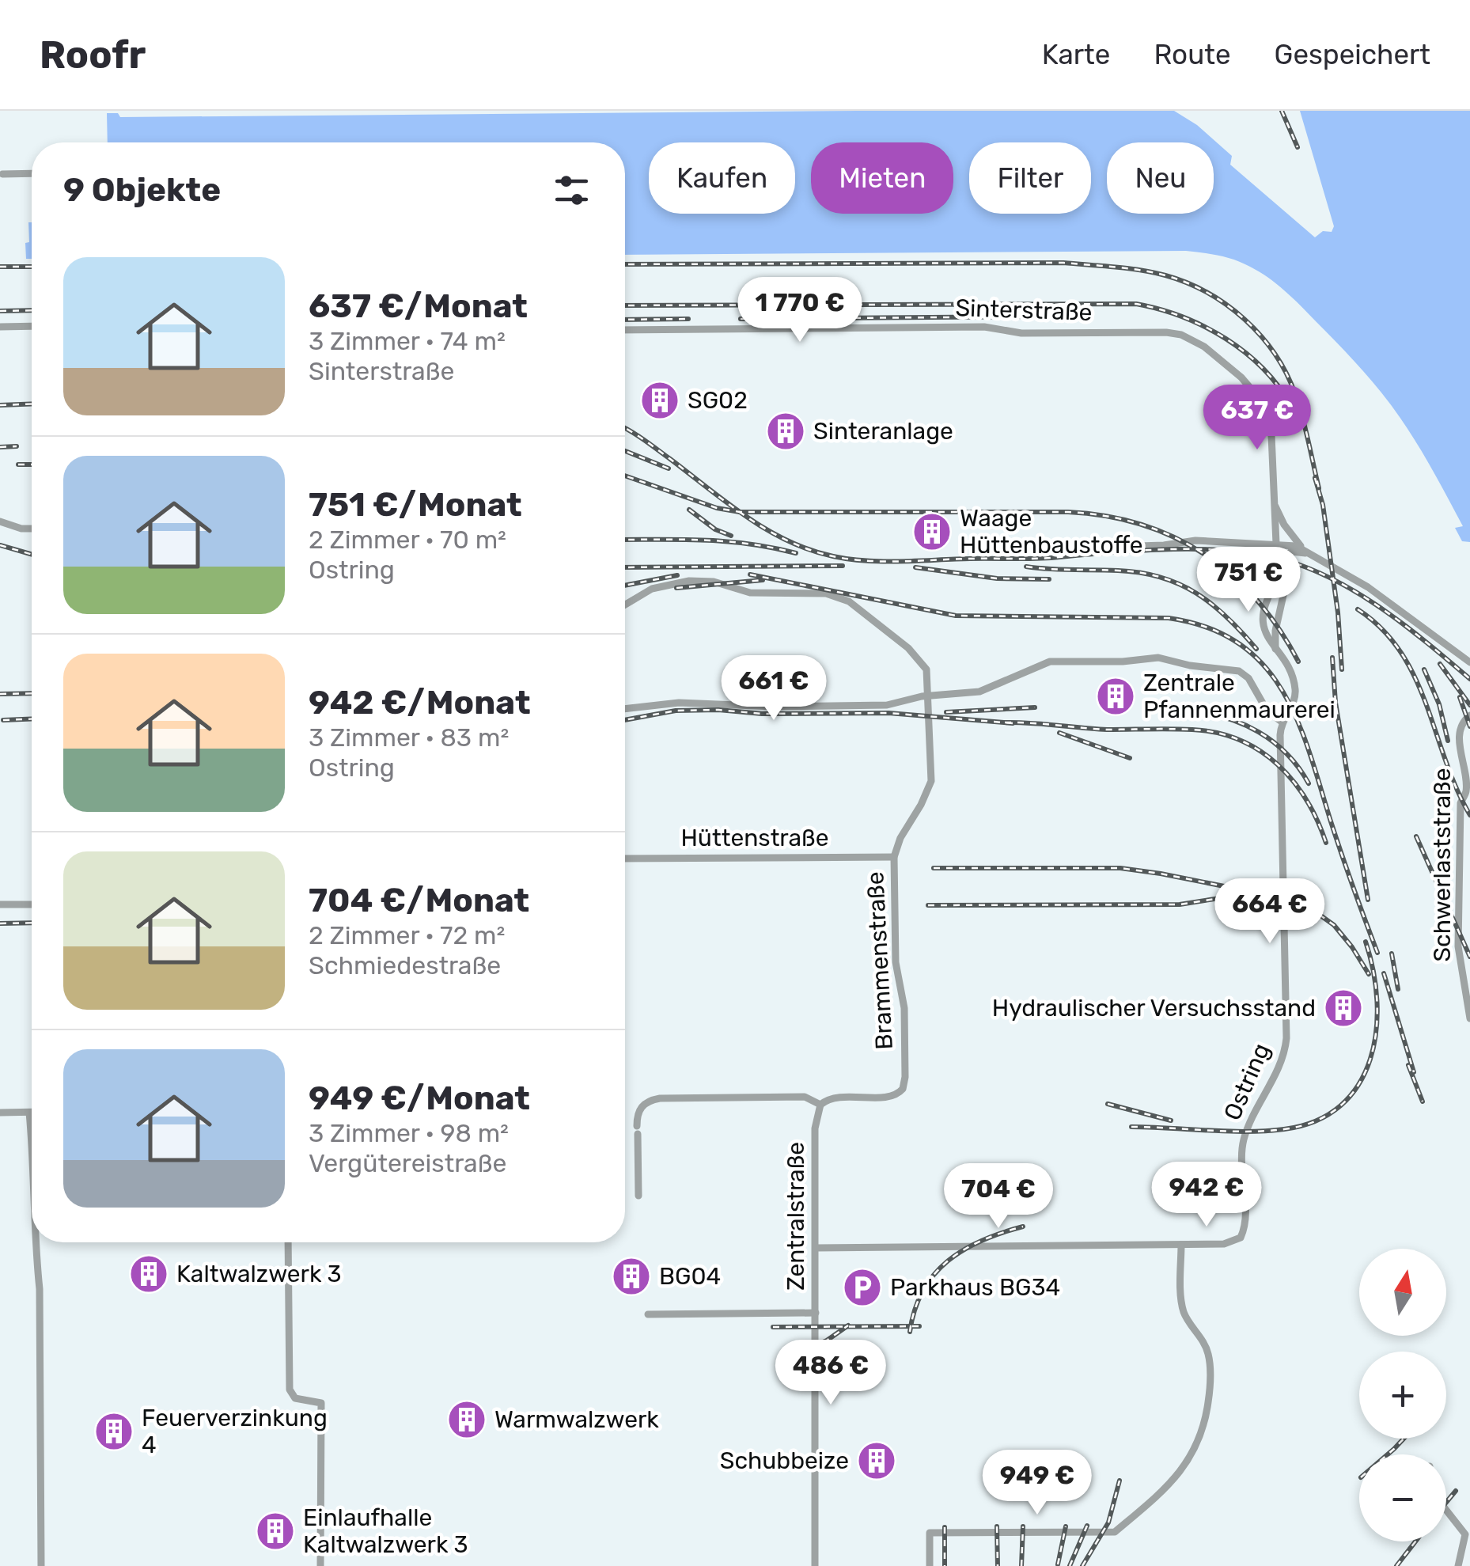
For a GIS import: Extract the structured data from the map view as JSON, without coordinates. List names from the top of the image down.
{
  "streets": {
    "street": [
      "Sinterstraße",
      "Hüttenstraße",
      "Schwerlaststraße",
      "Brammenstraße",
      "Ostring",
      "Zentralstraße"
    ]
  },
  "crossings": [
    ["Sinterstraße", "Ostring"],
    ["Hüttenstraße", "Brammenstraße"],
    ["Brammenstraße", "Zentralstraße"]
  ],
  "places": {
    "building": [
      "SG02",
      "Sinteranlage",
      "Waage Hüttenbaustoffe",
      "Zentrale Pfannenmaurerei",
      "Hydraulischer Versuchsstand",
      "Kaltwalzwerk 3",
      "BG04",
      "Warmwalzwerk",
      "Feuerverzinkung 4",
      "Schubbeize",
      "Einlaufhalle Kaltwalzwerk 3"
    ],
    "parking": ["Parkhaus BG34"]
  },
  "north": "top",
  "page": {
    "header": "Roofr",
    "nav": ["Karte", "Route", "Gespeichert"],
    "chip": [
      "Kaufen",
      "Mieten",
      "Filter",
      "Neu"
    ],
    "heading": "9 Objekte",
    "list": [
      {
        "name": "637 €/Monat",
        "note": "3 Zimmer · 74 m² · Sinterstraße"
      },
      {
        "name": "751 €/Monat",
        "note": "2 Zimmer · 70 m² · Ostring"
      },
      {
        "name": "942 €/Monat",
        "note": "3 Zimmer · 83 m² · Ostring"
      },
      {
        "name": "704 €/Monat",
        "note": "2 Zimmer · 72 m² · Schmiedestraße"
      },
      {
        "name": "949 €/Monat",
        "note": "3 Zimmer · 98 m² · Vergütereistraße"
      }
    ],
    "price": [
      "1 770 €",
      "637 €",
      "751 €",
      "661 €",
      "664 €",
      "942 €",
      "704 €",
      "486 €",
      "949 €"
    ],
    "map_buttons": ["+", "−"]
  }
}
